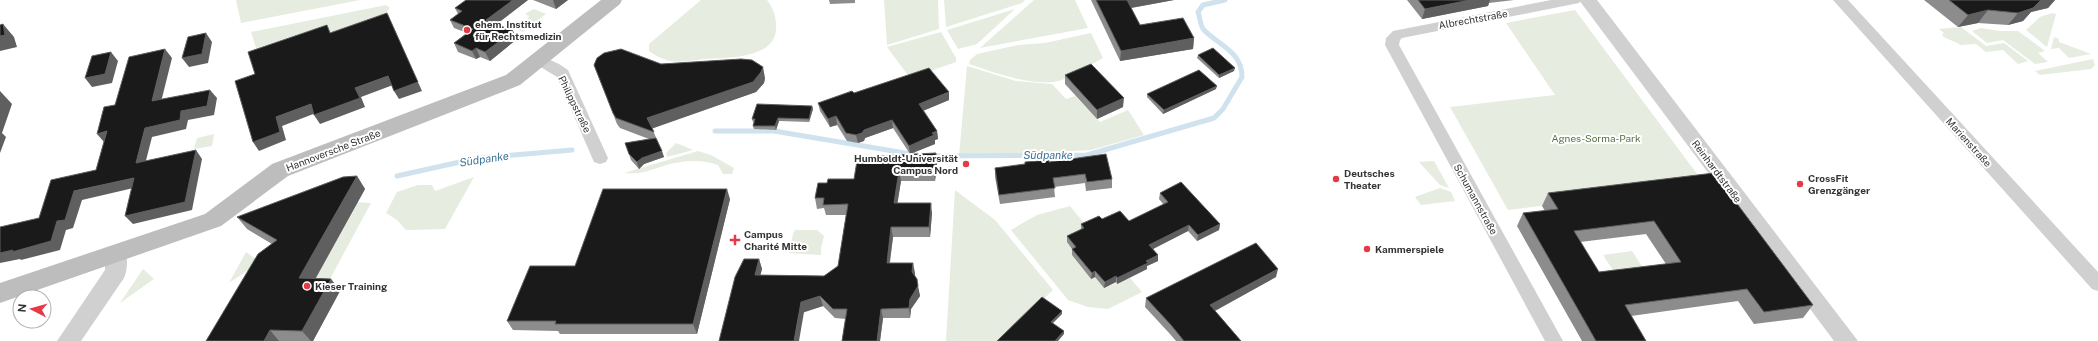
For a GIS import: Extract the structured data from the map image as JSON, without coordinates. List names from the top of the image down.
{
  "streets": {
    "main road": ["Hannoversche Straße"],
    "street": [
      "Albrechtstraße",
      "Philippstraße",
      "Marienstraße",
      "Reinhardtstraße",
      "Schumannstraße"
    ]
  },
  "crossings": [
    ["Albrechtstraße", "Schumannstraße"],
    ["Philippstraße", "Hannoversche Straße"]
  ],
  "water": ["Südpanke"],
  "parks": ["Agnes-Sorma-Park"],
  "places": {
    "other": [
      "ehem. Institut für Rechtsmedizin",
      "Humboldt-Universität Campus Nord",
      "Deutsches Theater",
      "CrossFit Grenzgänger",
      "Kammerspiele",
      "Kieser Training"
    ],
    "health": ["Campus Charité Mitte"]
  },
  "north": "left"
}
